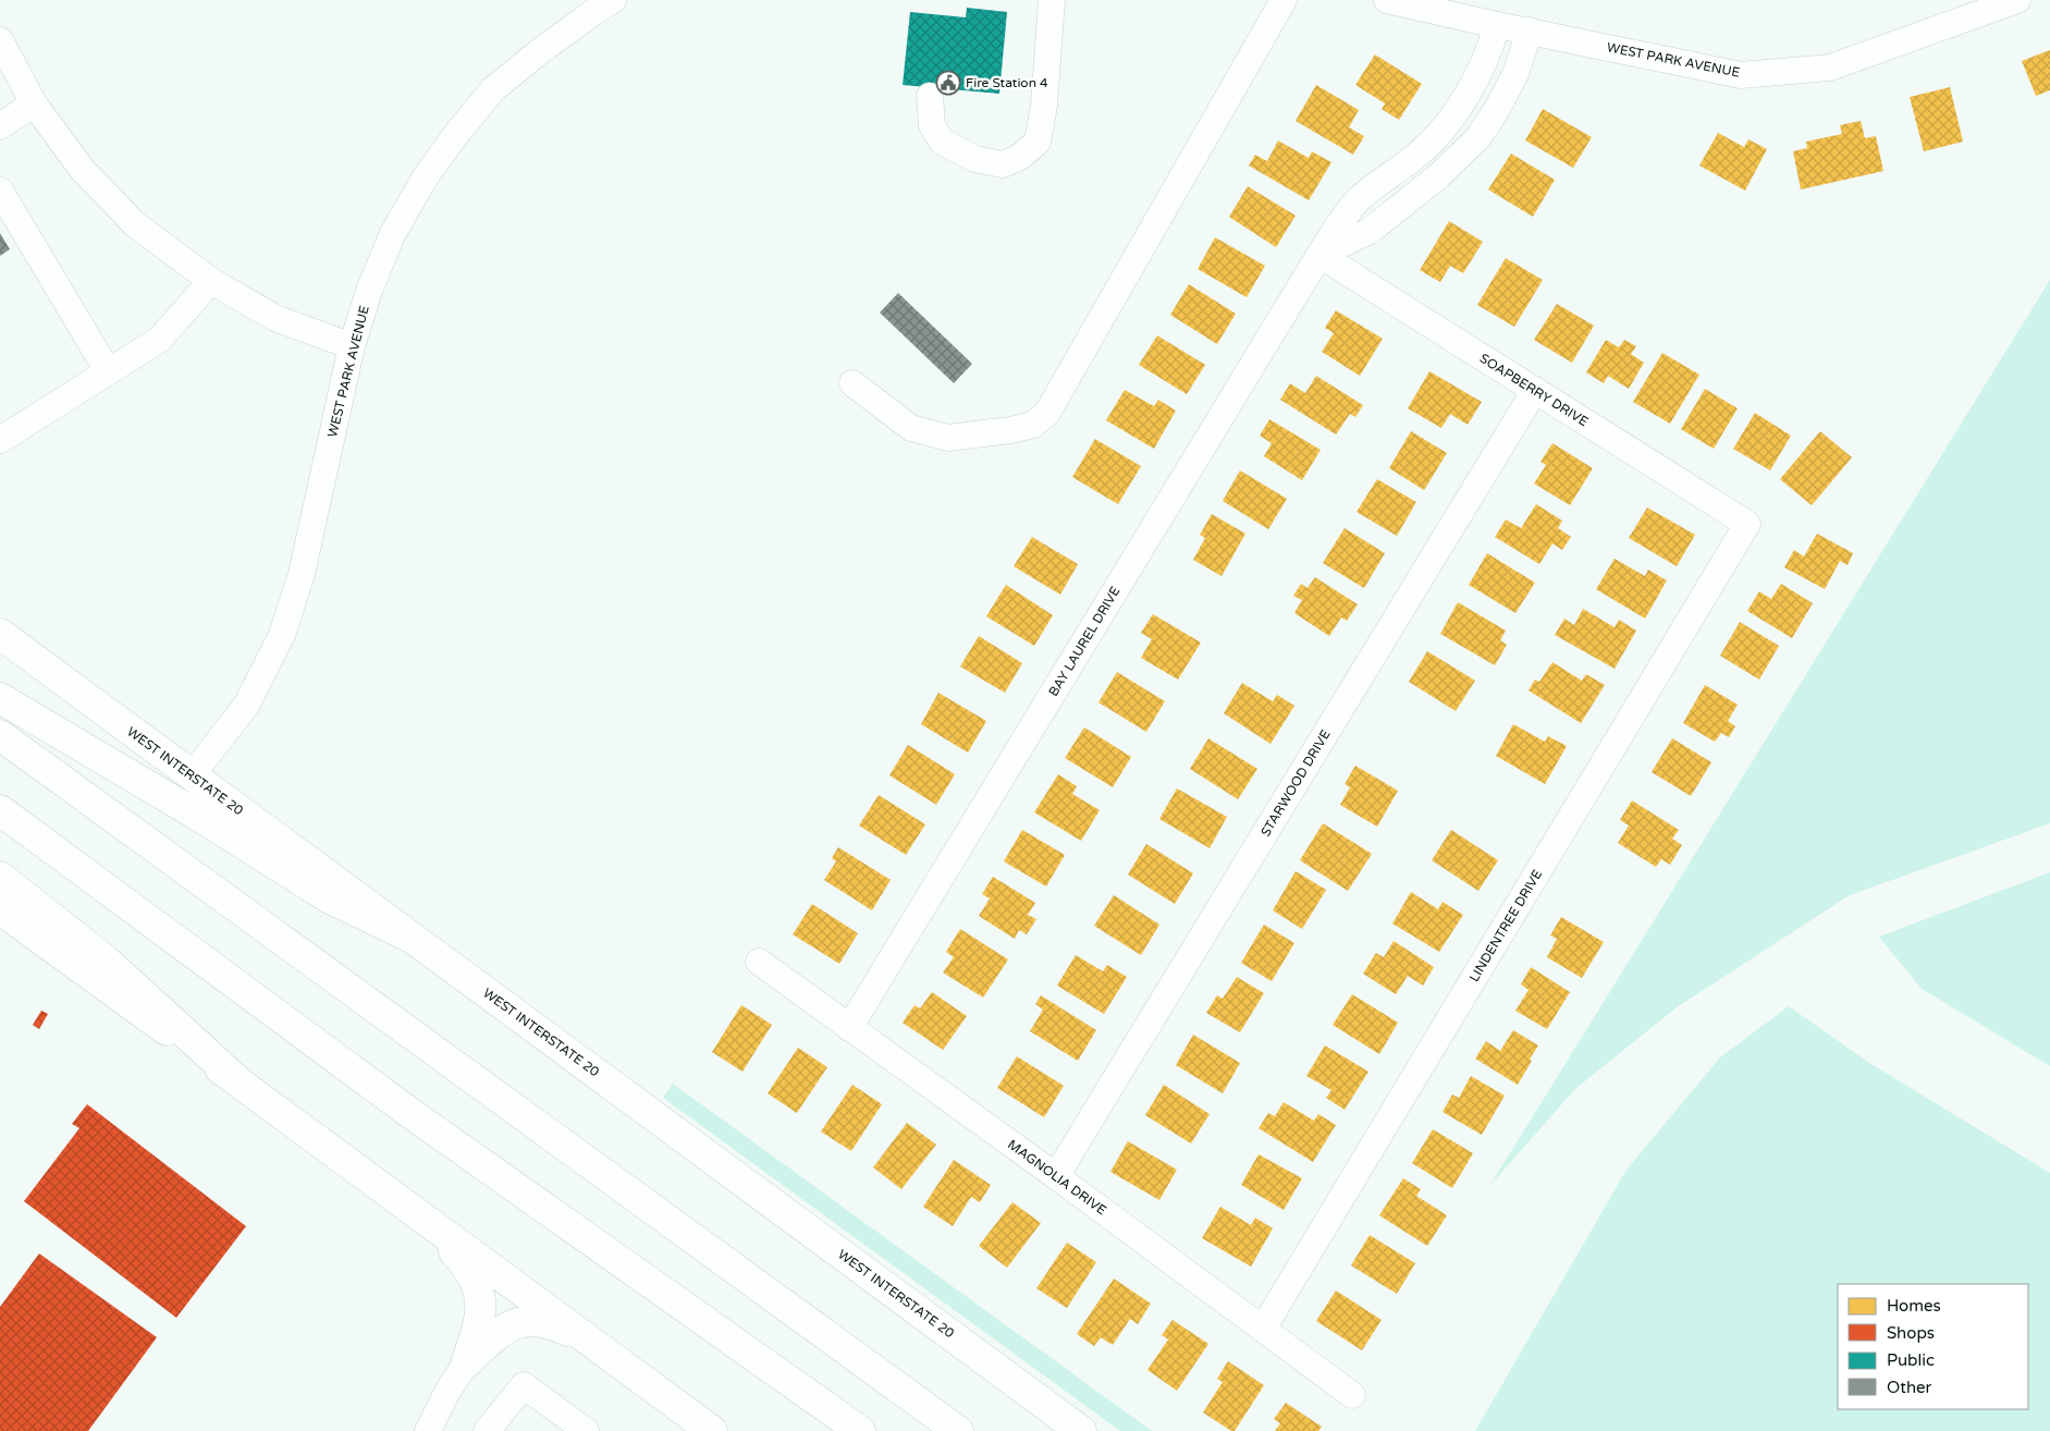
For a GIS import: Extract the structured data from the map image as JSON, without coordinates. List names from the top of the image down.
{
  "streets": {
    "main road": ["WEST INTERSTATE 20"],
    "street": [
      "WEST PARK AVENUE",
      "SOAPBERRY DRIVE",
      "BAY LAUREL DRIVE",
      "STARWOOD DRIVE",
      "LINDENTREE DRIVE",
      "MAGNOLIA DRIVE"
    ]
  },
  "crossings": [
    ["WEST PARK AVENUE", "BAY LAUREL DRIVE"],
    ["WEST PARK AVENUE", "WEST INTERSTATE 20"],
    ["SOAPBERRY DRIVE", "BAY LAUREL DRIVE"],
    ["SOAPBERRY DRIVE", "STARWOOD DRIVE"],
    ["SOAPBERRY DRIVE", "LINDENTREE DRIVE"],
    ["BAY LAUREL DRIVE", "MAGNOLIA DRIVE"],
    ["STARWOOD DRIVE", "MAGNOLIA DRIVE"],
    ["LINDENTREE DRIVE", "MAGNOLIA DRIVE"]
  ],
  "places": {
    "public building": ["Fire Station 4"]
  },
  "legend": [
    "Homes",
    "Shops",
    "Public",
    "Other"
  ]
}
